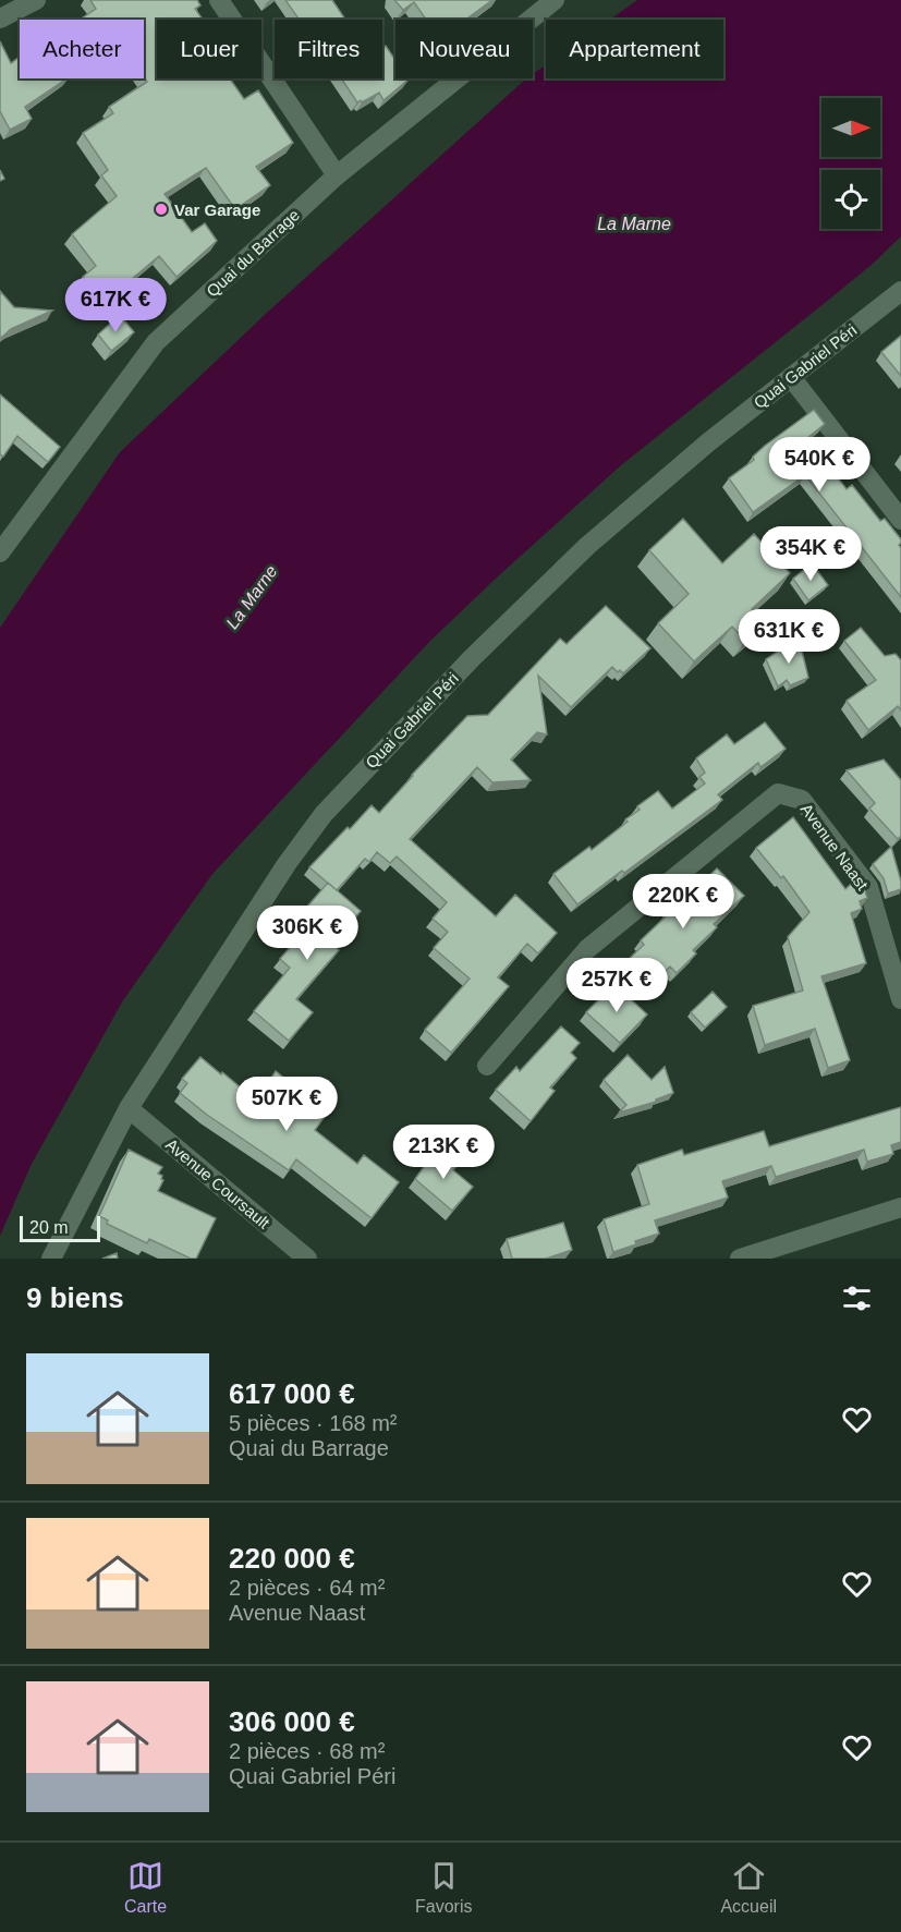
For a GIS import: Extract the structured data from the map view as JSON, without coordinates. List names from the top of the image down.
{
  "streets": {
    "street": [
      "Quai du Barrage",
      "Quai Gabriel Péri",
      "Avenue Naast",
      "Avenue Coursault"
    ]
  },
  "crossings": [
    ["Quai Gabriel Péri", "Avenue Coursault"]
  ],
  "water": ["La Marne"],
  "places": ["Var Garage"],
  "scale_bar": "20 m",
  "north": "right",
  "page": {
    "chip": [
      "Acheter",
      "Louer",
      "Filtres",
      "Nouveau",
      "Appartement"
    ],
    "price": [
      "617K €",
      "540K €",
      "354K €",
      "631K €",
      "220K €",
      "306K €",
      "257K €",
      "507K €",
      "213K €"
    ],
    "scale": "20 m",
    "heading": "9 biens",
    "list": [
      {
        "name": "617 000 €",
        "note": "5 pièces · 168 m² · Quai du Barrage"
      },
      {
        "name": "220 000 €",
        "note": "2 pièces · 64 m² · Avenue Naast"
      },
      {
        "name": "306 000 €",
        "note": "2 pièces · 68 m² · Quai Gabriel Péri"
      }
    ],
    "tabs": ["Carte", "Favoris", "Accueil"]
  }
}
